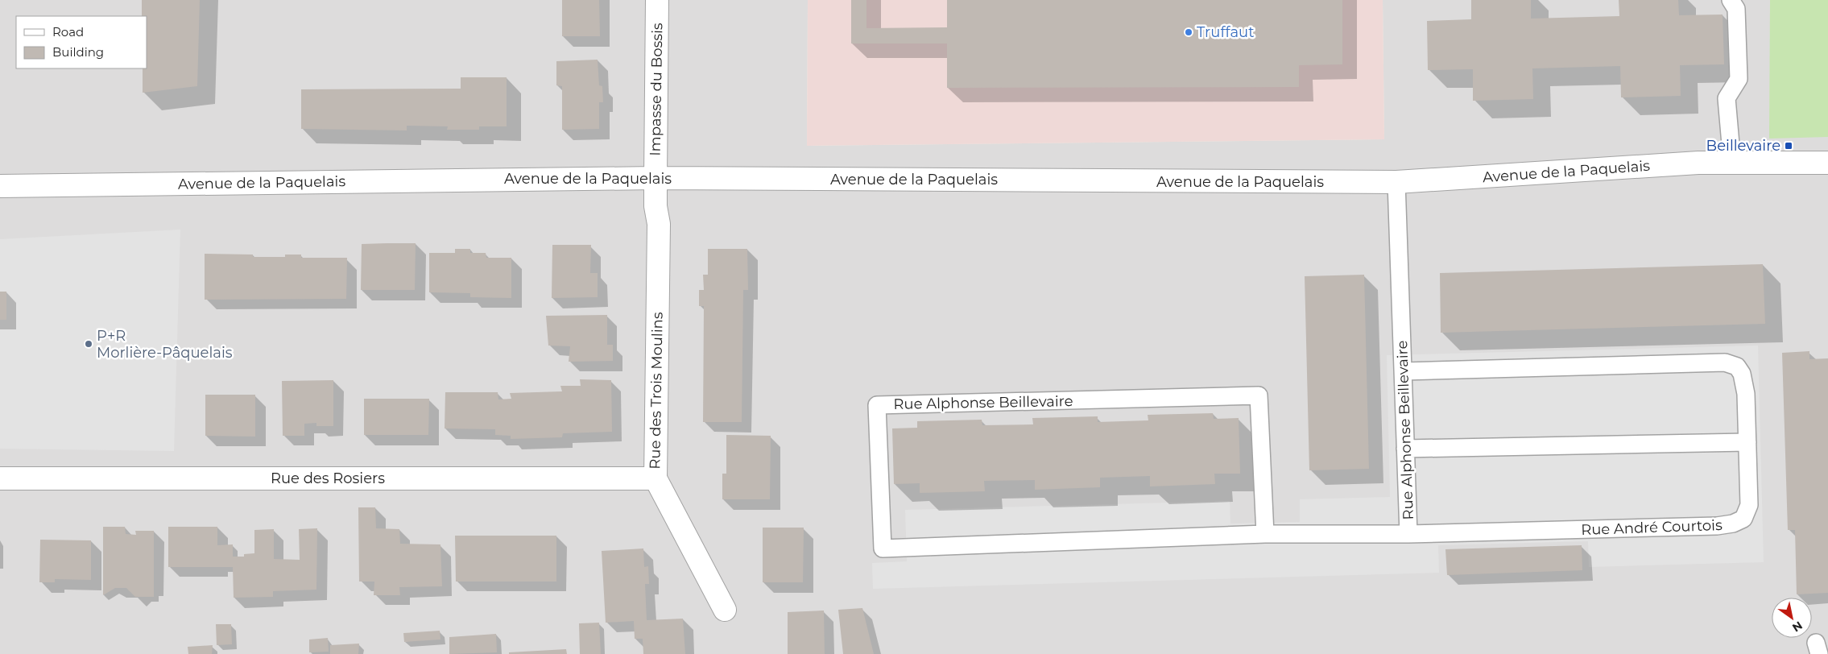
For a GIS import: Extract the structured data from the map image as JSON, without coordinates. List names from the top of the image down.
{
  "streets": {
    "street": [
      "Impasse du Bossis",
      "Avenue de la Paquelais",
      "Rue des Trois Moulins",
      "Rue des Rosiers"
    ],
    "lane": ["Rue Alphonse Beillevaire", "Rue André Courtois"]
  },
  "crossings": [
    ["Impasse du Bossis", "Avenue de la Paquelais"],
    ["Impasse du Bossis", "Rue des Trois Moulins"],
    ["Avenue de la Paquelais", "Rue des Trois Moulins"],
    ["Avenue de la Paquelais", "Rue Alphonse Beillevaire"],
    ["Rue des Trois Moulins", "Rue des Rosiers"],
    ["Rue Alphonse Beillevaire", "Rue André Courtois"]
  ],
  "places": {
    "other": ["Truffaut", "P+R Morlière-Pâquelais"],
    "transit": ["Beillevaire"]
  },
  "legend": ["Road", "Building"],
  "north": "bottom right"
}
